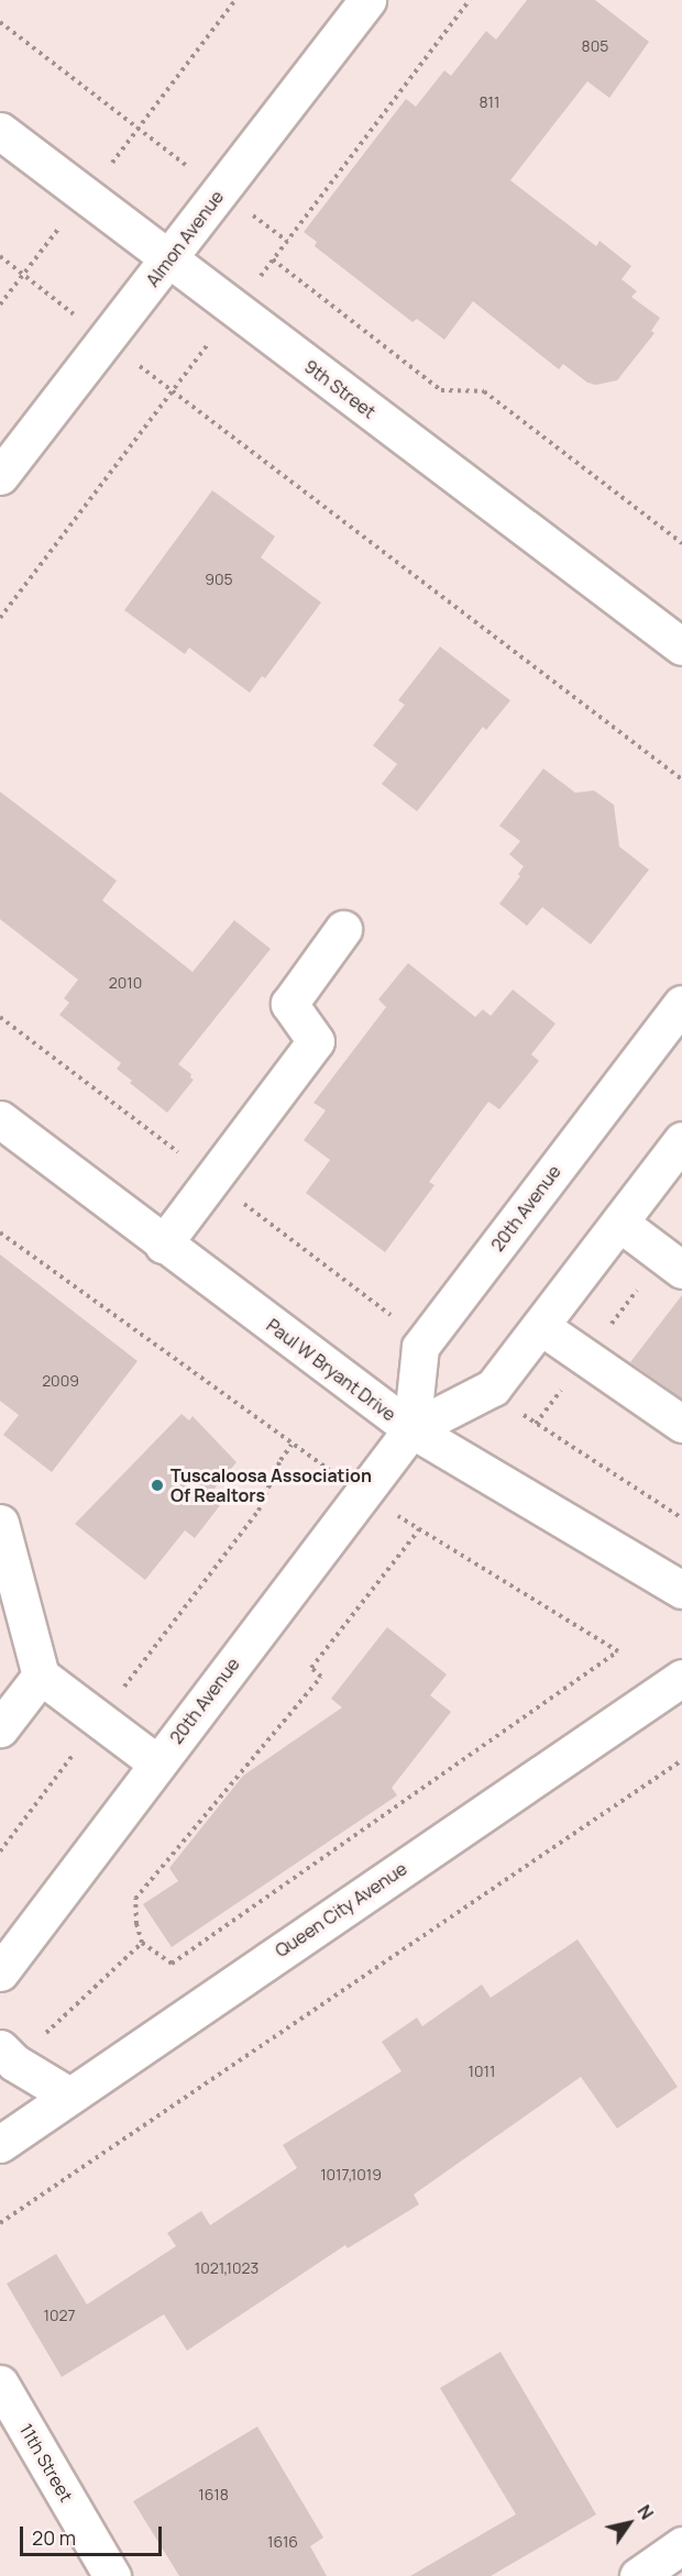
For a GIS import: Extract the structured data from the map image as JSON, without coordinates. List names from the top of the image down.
{
  "streets": {
    "street": [
      "Almon Avenue",
      "9th Street",
      "20th Avenue",
      "Paul W Bryant Drive",
      "Queen City Avenue",
      "11th Street"
    ]
  },
  "crossings": [
    ["Almon Avenue", "9th Street"],
    ["20th Avenue", "Paul W Bryant Drive"]
  ],
  "places": ["Tuscaloosa Association Of Realtors"],
  "house_numbers": [
    "805",
    "811",
    "905",
    "2010",
    "2009",
    "1011",
    "1017,1019",
    "1021,1023",
    "1027",
    "1618",
    "1616"
  ],
  "scale_bar": "20 m",
  "north": "top right"
}
